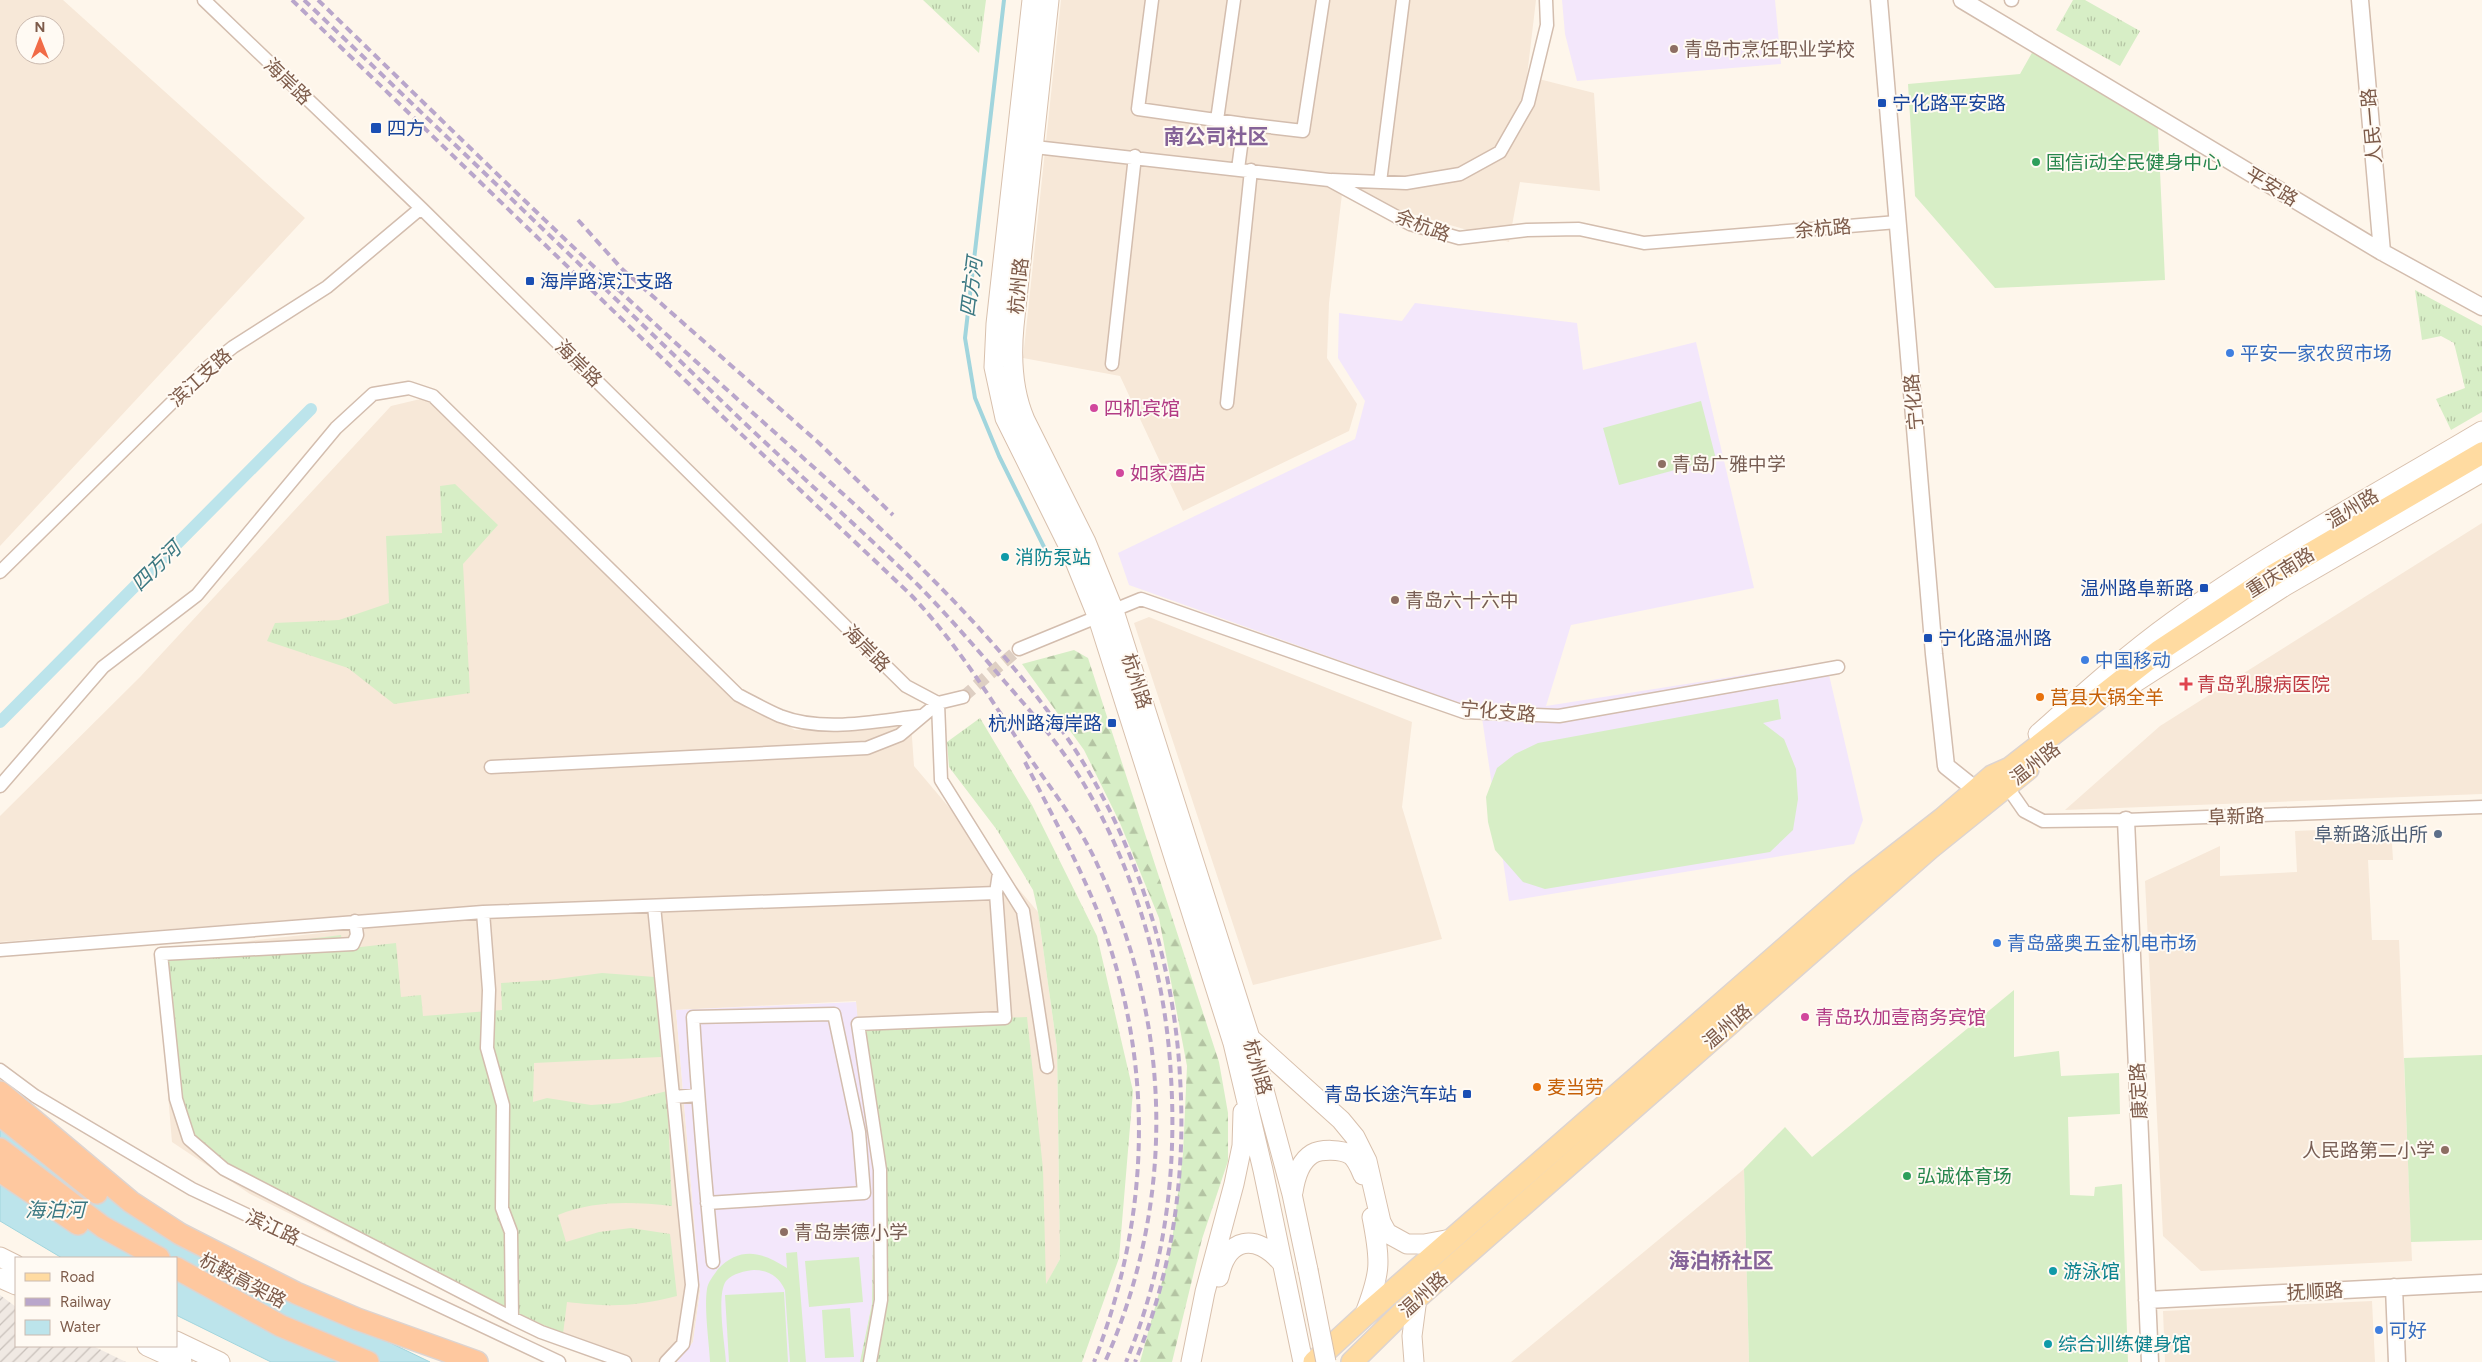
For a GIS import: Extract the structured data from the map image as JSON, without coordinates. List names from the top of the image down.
{
  "streets": {
    "highway": ["杭鞍高架路"],
    "main road": ["杭州路", "温州路", "重庆南路"],
    "street": [
      "海岸路",
      "人民一路",
      "平安路",
      "余杭路",
      "滨江支路",
      "宁化路",
      "宁化支路",
      "阜新路",
      "康定路",
      "滨江路",
      "抚顺路"
    ]
  },
  "crossings": [
    ["海岸路", "滨江支路"],
    ["人民一路", "平安路"],
    ["余杭路", "杭州路"],
    ["余杭路", "宁化路"],
    ["杭州路", "宁化支路"],
    ["宁化路", "温州路"],
    ["宁化路", "阜新路"],
    ["温州路", "重庆南路"],
    ["温州路", "阜新路"],
    ["阜新路", "康定路"],
    ["康定路", "抚顺路"]
  ],
  "districts": ["南公司社区", "海泊桥社区"],
  "water": ["四方河", "海泊河"],
  "places": {
    "other": [
      "青岛市烹饪职业学校",
      "国信i动全民健身中心",
      "平安一家农贸市场",
      "四机宾馆",
      "青岛广雅中学",
      "如家酒店",
      "消防泵站",
      "青岛六十六中",
      "中国移动",
      "莒县大锅全羊",
      "阜新路派出所",
      "青岛盛奥五金机电市场",
      "青岛玖加壹商务宾馆",
      "麦当劳",
      "人民路第二小学",
      "弘诚体育场",
      "青岛崇德小学",
      "游泳馆",
      "可好",
      "综合训练健身馆"
    ],
    "transit": [
      "宁化路平安路",
      "四方",
      "海岸路滨江支路",
      "温州路阜新路",
      "宁化路温州路",
      "杭州路海岸路",
      "青岛长途汽车站"
    ],
    "health": ["青岛乳腺病医院"]
  },
  "legend": ["Road", "Railway", "Water"],
  "north": "top"
}
